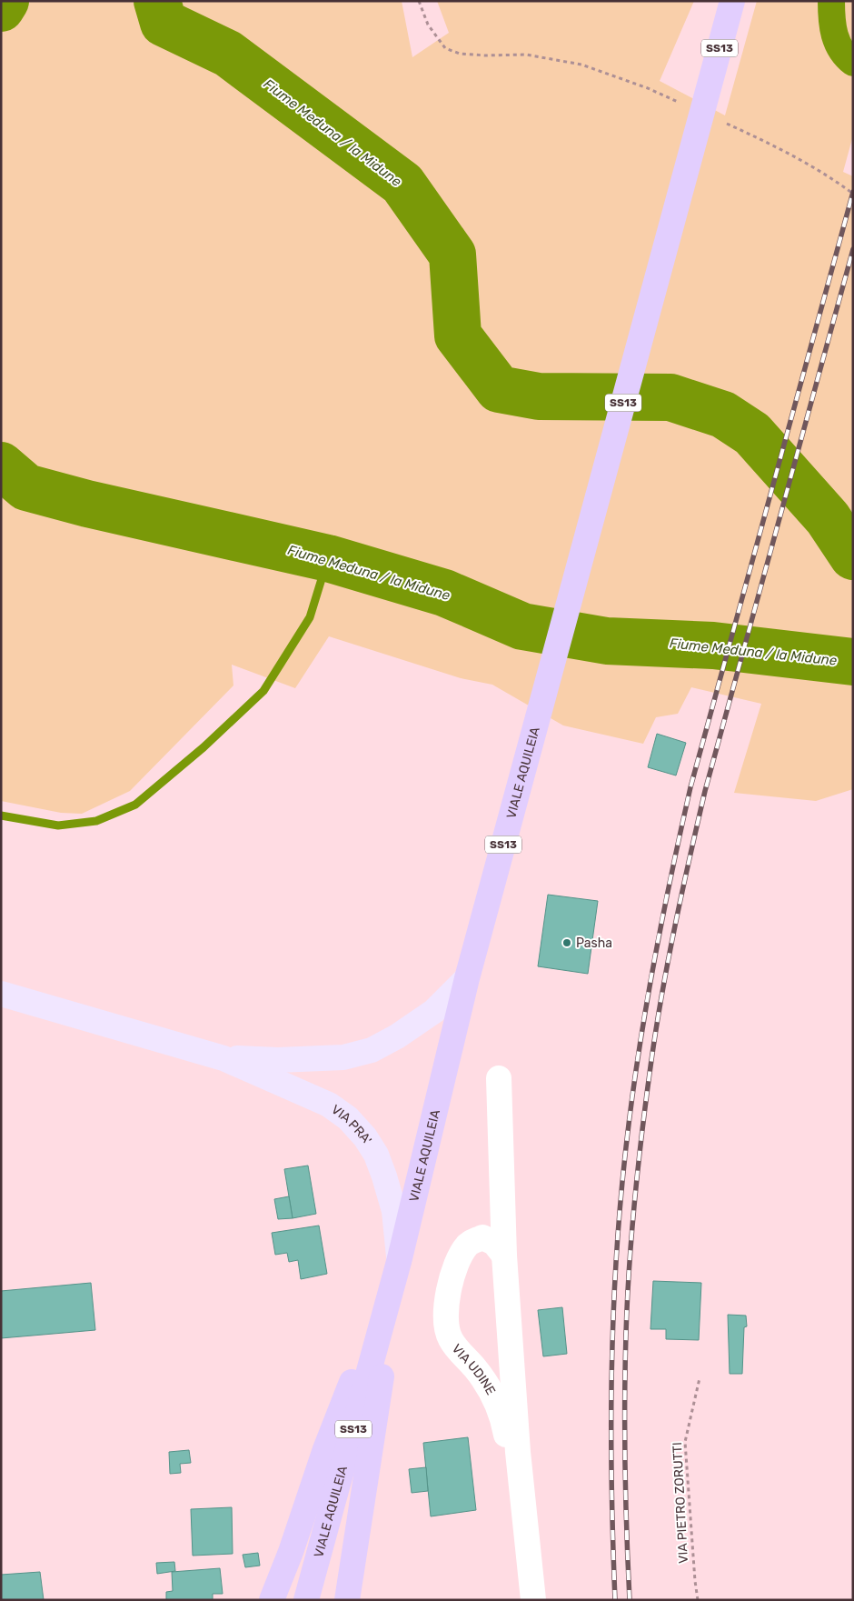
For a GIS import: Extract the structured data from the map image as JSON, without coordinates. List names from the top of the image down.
{
  "streets": {
    "main road": ["SS13", "VIALE AQUILEIA"],
    "street": ["VIA PRA'", "VIA UDINE"],
    "path": ["VIA PIETRO ZORUTTI"]
  },
  "crossings": [
    ["VIALE AQUILEIA", "VIA PRA'"]
  ],
  "water": ["Fiume Meduna / la Midune"],
  "places": ["Pasha"]
}
